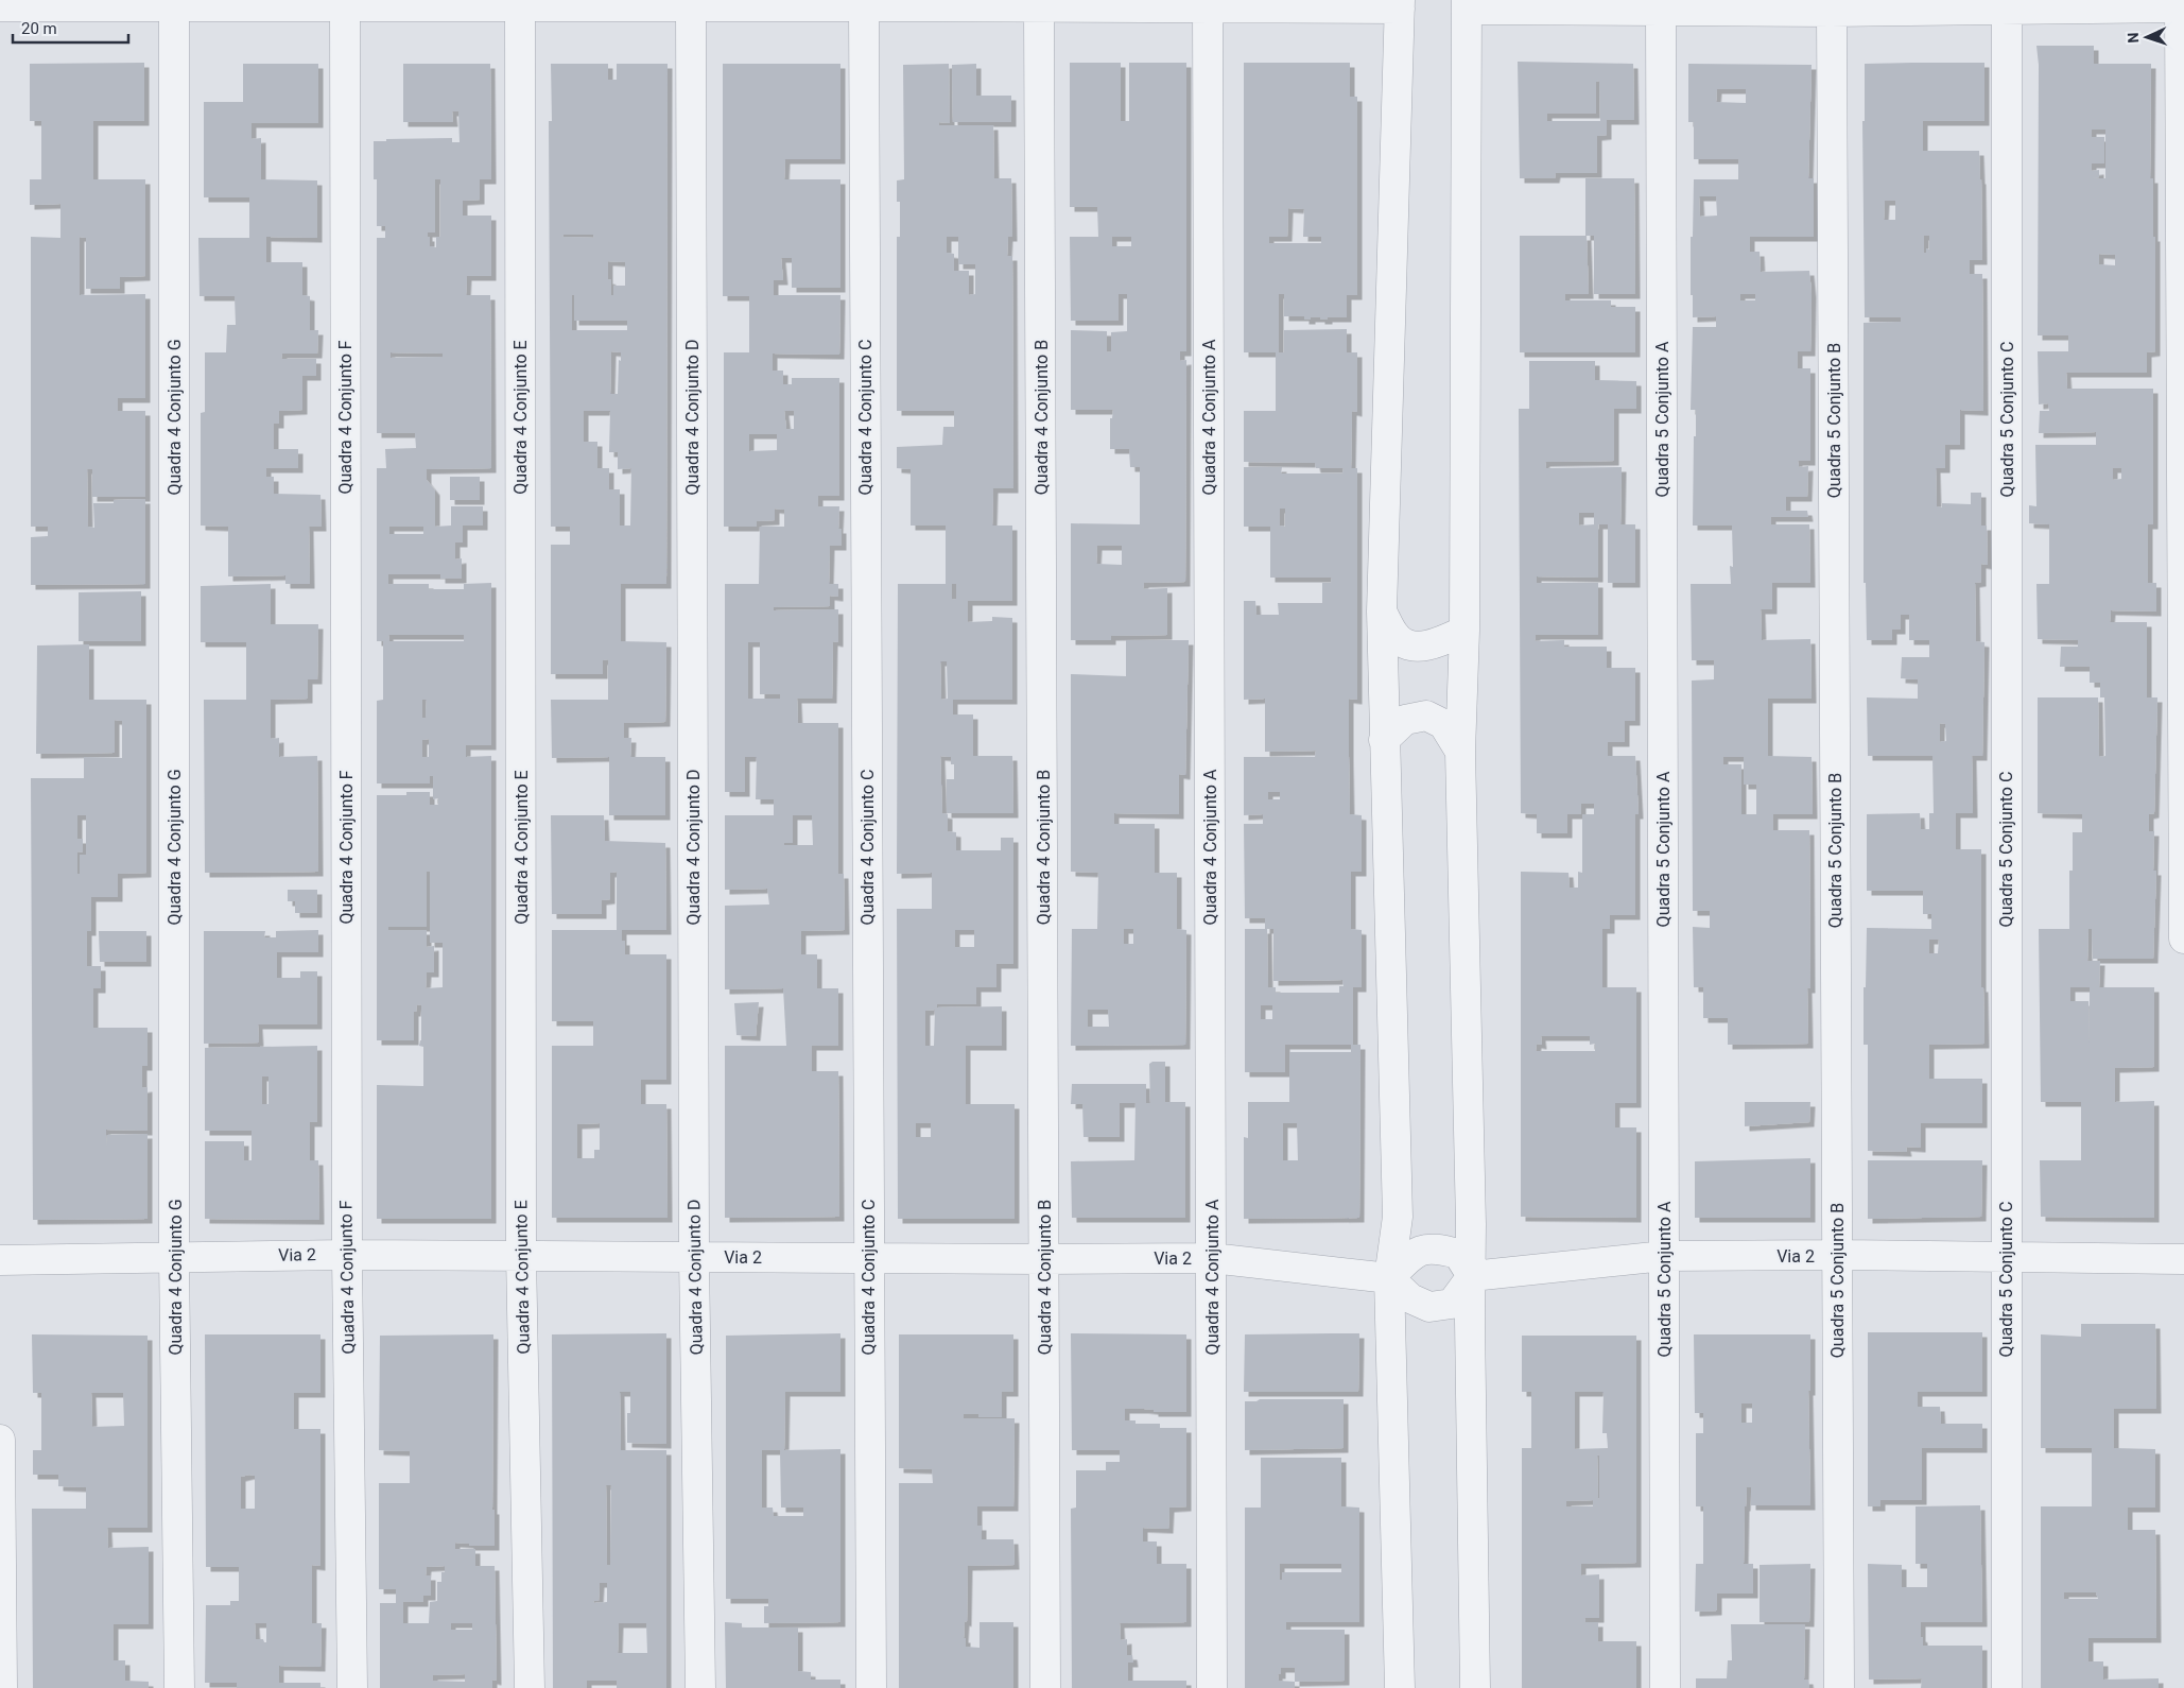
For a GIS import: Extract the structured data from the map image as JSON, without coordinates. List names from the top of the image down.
{
  "streets": {
    "street": [
      "Quadra 4 Conjunto G",
      "Quadra 4 Conjunto F",
      "Quadra 4 Conjunto E",
      "Quadra 4 Conjunto D",
      "Quadra 4 Conjunto C",
      "Quadra 4 Conjunto B",
      "Quadra 4 Conjunto A",
      "Quadra 5 Conjunto A",
      "Quadra 5 Conjunto C",
      "Quadra 5 Conjunto B",
      "Via 2"
    ]
  },
  "crossings": [
    ["Quadra 4 Conjunto G", "Via 2"],
    ["Quadra 4 Conjunto F", "Via 2"],
    ["Quadra 4 Conjunto E", "Via 2"],
    ["Quadra 4 Conjunto D", "Via 2"],
    ["Quadra 4 Conjunto C", "Via 2"],
    ["Quadra 4 Conjunto B", "Via 2"],
    ["Quadra 4 Conjunto A", "Via 2"],
    ["Quadra 5 Conjunto A", "Via 2"],
    ["Quadra 5 Conjunto C", "Via 2"],
    ["Quadra 5 Conjunto B", "Via 2"]
  ],
  "scale_bar": "20 m",
  "north": "left"
}
